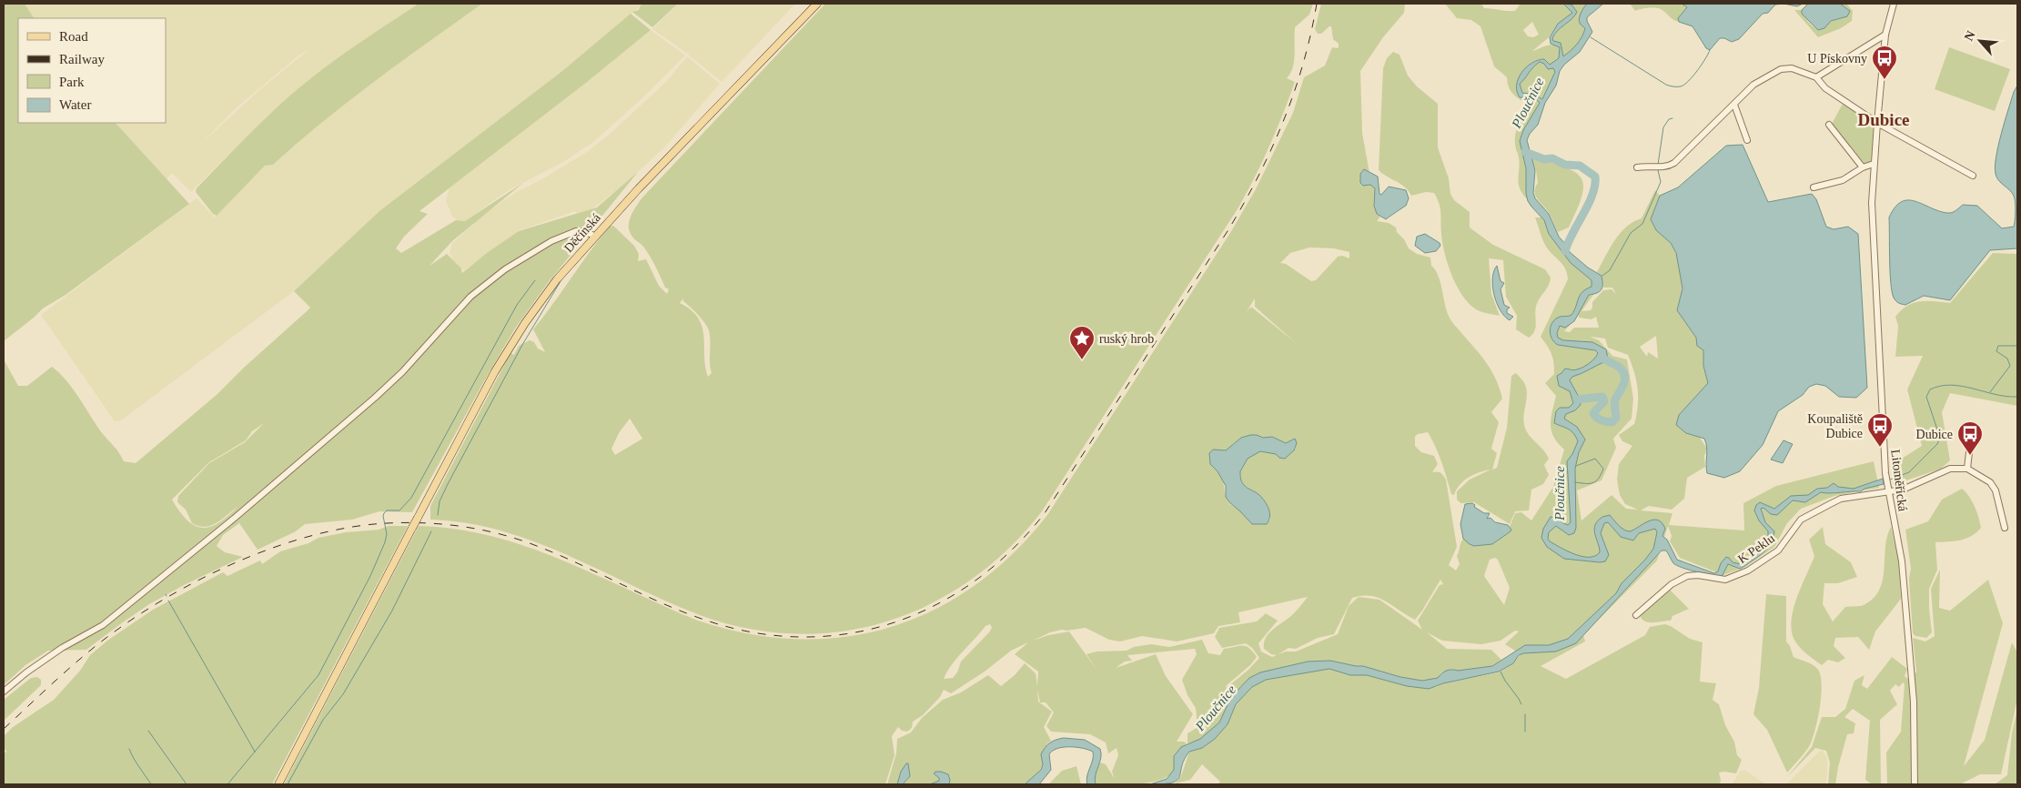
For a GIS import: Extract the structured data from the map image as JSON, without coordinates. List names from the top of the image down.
{
  "streets": {
    "main road": ["Děčínská"],
    "street": ["Litoměřická", "K Peklu"]
  },
  "crossings": [
    ["Litoměřická", "K Peklu"]
  ],
  "districts": ["Dubice"],
  "water": ["Ploučnice"],
  "places": {
    "bus stop": ["U Pískovny", "Koupaliště Dubice", "Dubice"],
    "place": ["ruský hrob"]
  },
  "legend": [
    "Road",
    "Railway",
    "Park",
    "Water"
  ],
  "north": "top left"
}
